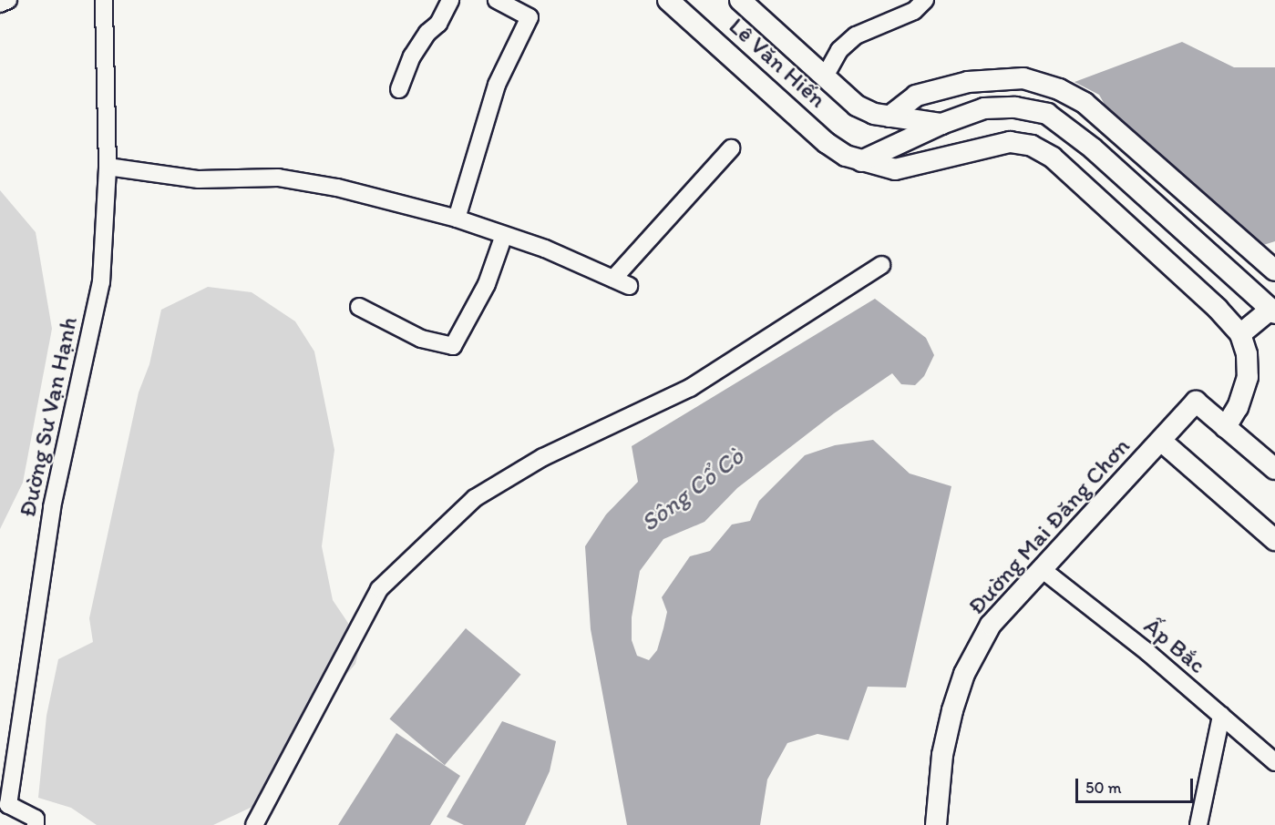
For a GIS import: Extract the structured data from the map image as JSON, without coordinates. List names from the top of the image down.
{
  "streets": {
    "main road": ["Lê Văn Hiến", "Đường Mai Đăng Chơn"],
    "street": ["Đường Sư Vạn Hạnh", "Ấp Bắc"]
  },
  "crossings": [
    ["Đường Mai Đăng Chơn", "Ấp Bắc"]
  ],
  "water": ["Sông Cổ Cò"],
  "scale_bar": "50 m"
}
